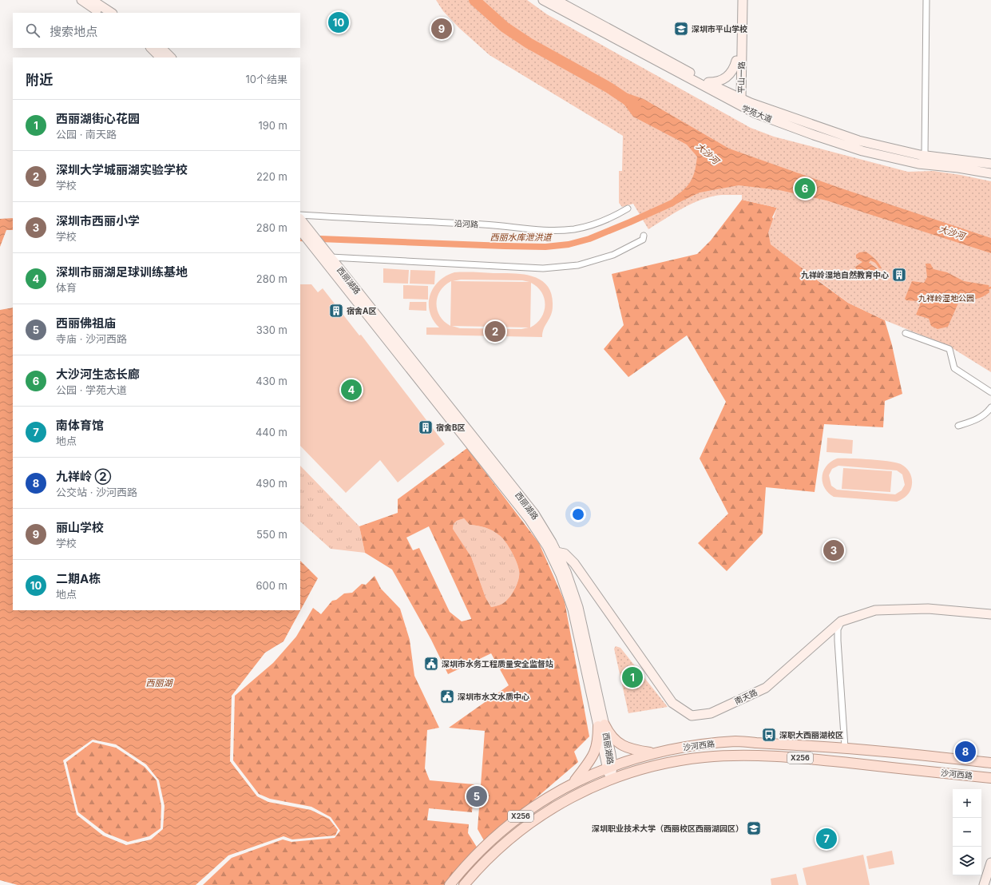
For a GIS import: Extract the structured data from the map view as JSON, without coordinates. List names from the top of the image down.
{
  "streets": {
    "main road": ["沙河西路", "X256"],
    "street": [
      "平山一路",
      "学苑大道",
      "沿河路",
      "西丽湖路",
      "南天路"
    ]
  },
  "crossings": [
    ["平山一路", "学苑大道"],
    ["西丽湖路", "南天路"],
    ["西丽湖路", "沙河西路"]
  ],
  "water": ["大沙河", "西丽水库泄洪道", "西丽湖"],
  "parks": ["九祥岭湿地公园"],
  "places": {
    "school or university": ["深圳市平山学校", "深圳职业技术大学（西丽校区西丽湖园区）"],
    "building": ["九祥岭湿地自然教育中心", "宿舍A区", "宿舍B区"],
    "public building": ["深圳市水务工程质量安全监督站", "深圳市水文水质中心"],
    "bus stop": ["深职大西丽湖校区"]
  },
  "page": {
    "pins": [
      "10",
      "9",
      "6",
      "2",
      "4",
      "3",
      "1",
      "8",
      "5",
      "7"
    ],
    "search": "搜索地点",
    "heading": ["附近", "10个结果"],
    "list": [
      {
        "mark": "1",
        "name": "西丽湖街心花园",
        "note": "公园 · 南天路",
        "value": "190 m"
      },
      {
        "mark": "2",
        "name": "深圳大学城丽湖实验学校",
        "note": "学校",
        "value": "220 m"
      },
      {
        "mark": "3",
        "name": "深圳市西丽小学",
        "note": "学校",
        "value": "280 m"
      },
      {
        "mark": "4",
        "name": "深圳市丽湖足球训练基地",
        "note": "体育",
        "value": "280 m"
      },
      {
        "mark": "5",
        "name": "西丽佛祖庙",
        "note": "寺庙 · 沙河西路",
        "value": "330 m"
      },
      {
        "mark": "6",
        "name": "大沙河生态长廊",
        "note": "公园 · 学苑大道",
        "value": "430 m"
      },
      {
        "mark": "7",
        "name": "南体育馆",
        "note": "地点",
        "value": "440 m"
      },
      {
        "mark": "8",
        "name": "九祥岭 ②",
        "note": "公交站 · 沙河西路",
        "value": "490 m"
      },
      {
        "mark": "9",
        "name": "丽山学校",
        "note": "学校",
        "value": "550 m"
      },
      {
        "mark": "10",
        "name": "二期A栋",
        "note": "地点",
        "value": "600 m"
      }
    ],
    "map_buttons": ["+", "−"]
  }
}
